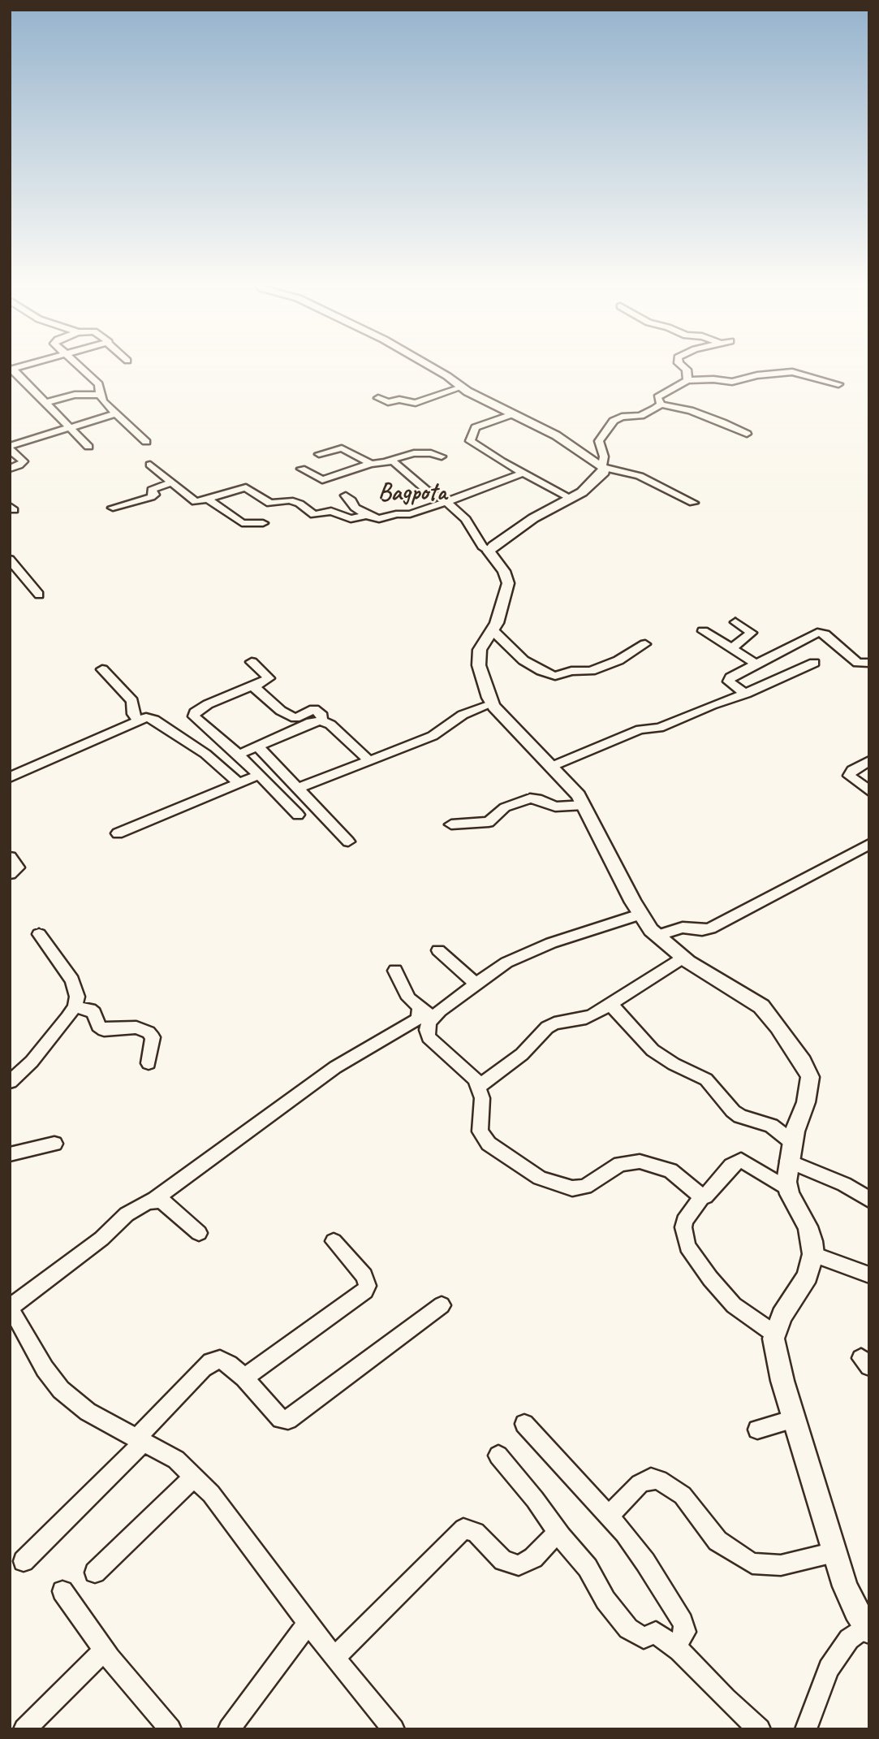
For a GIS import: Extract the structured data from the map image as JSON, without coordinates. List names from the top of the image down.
{
  "districts": ["Bagpota"]
}
